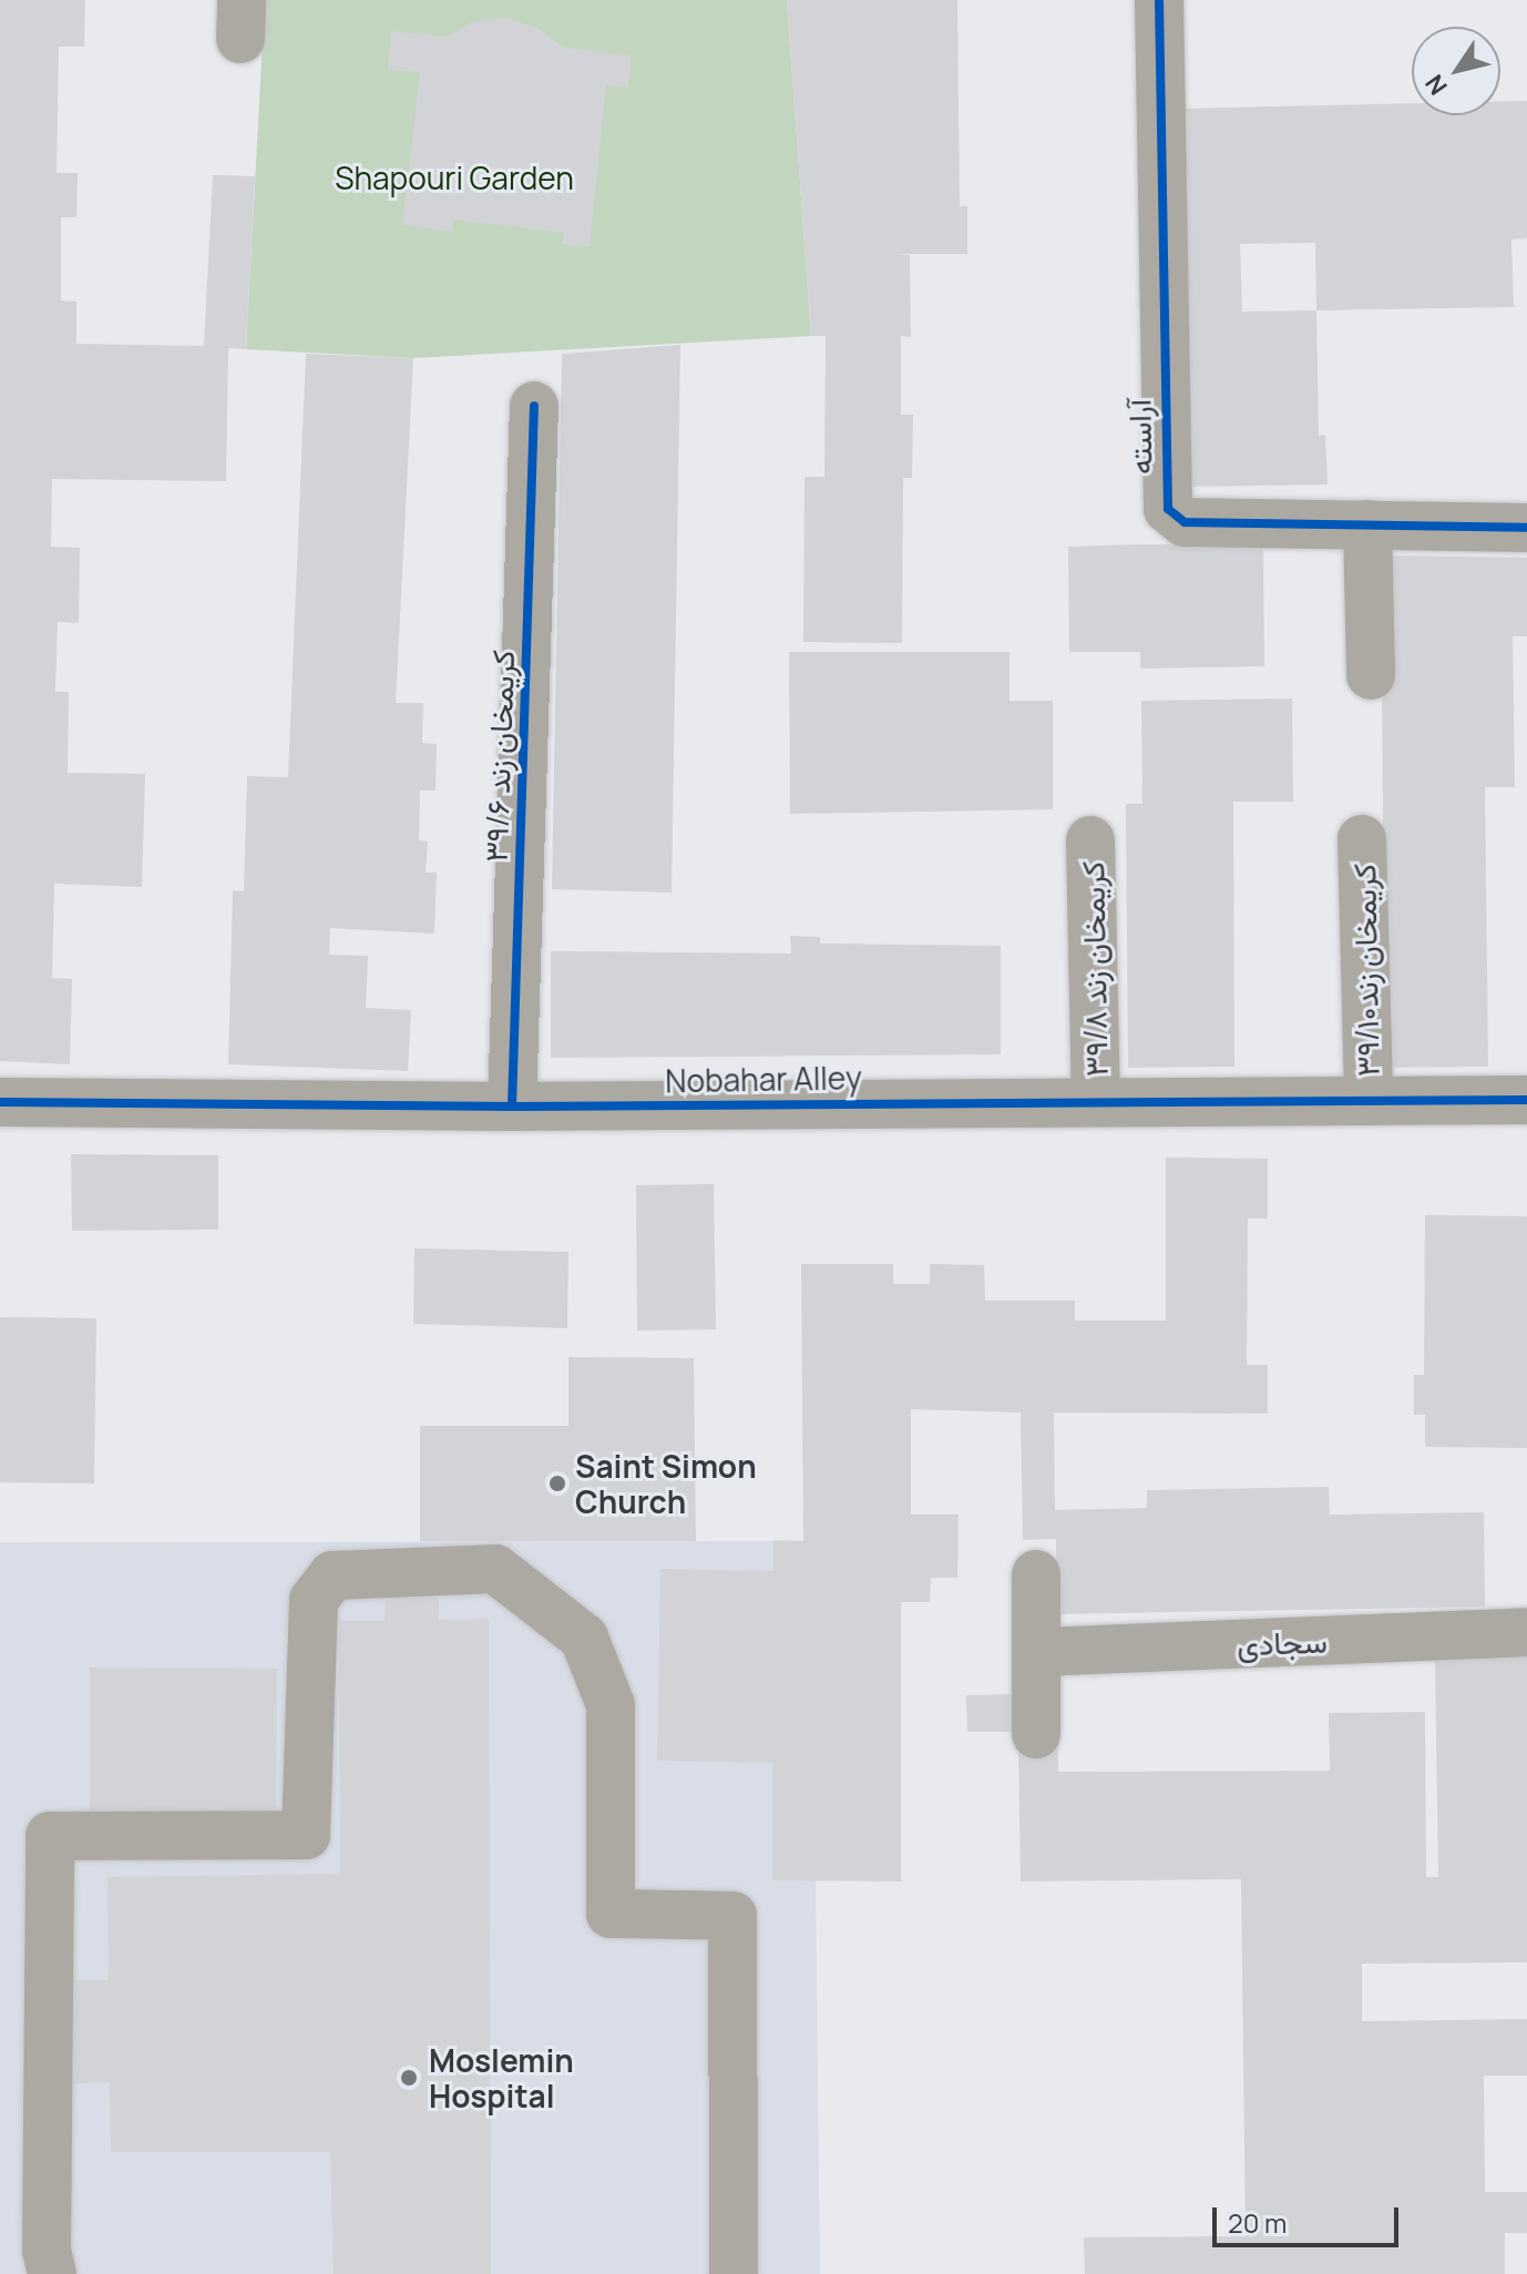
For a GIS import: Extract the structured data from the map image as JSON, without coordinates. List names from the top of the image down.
{
  "streets": {
    "street": [
      "آراسته",
      "کریمخان زند ۳۹/۶",
      "کریمخان زند ۳۹/۸",
      "کریمخان زند۳۹/۱۰",
      "Nobahar Alley",
      "سجادی"
    ]
  },
  "crossings": [
    ["کریمخان زند ۳۹/۶", "Nobahar Alley"],
    ["کریمخان زند ۳۹/۸", "Nobahar Alley"],
    ["کریمخان زند۳۹/۱۰", "Nobahar Alley"]
  ],
  "parks": ["Shapouri Garden"],
  "places": ["Saint Simon Church", "Moslemin Hospital"],
  "scale_bar": "20 m",
  "north": "bottom left"
}
